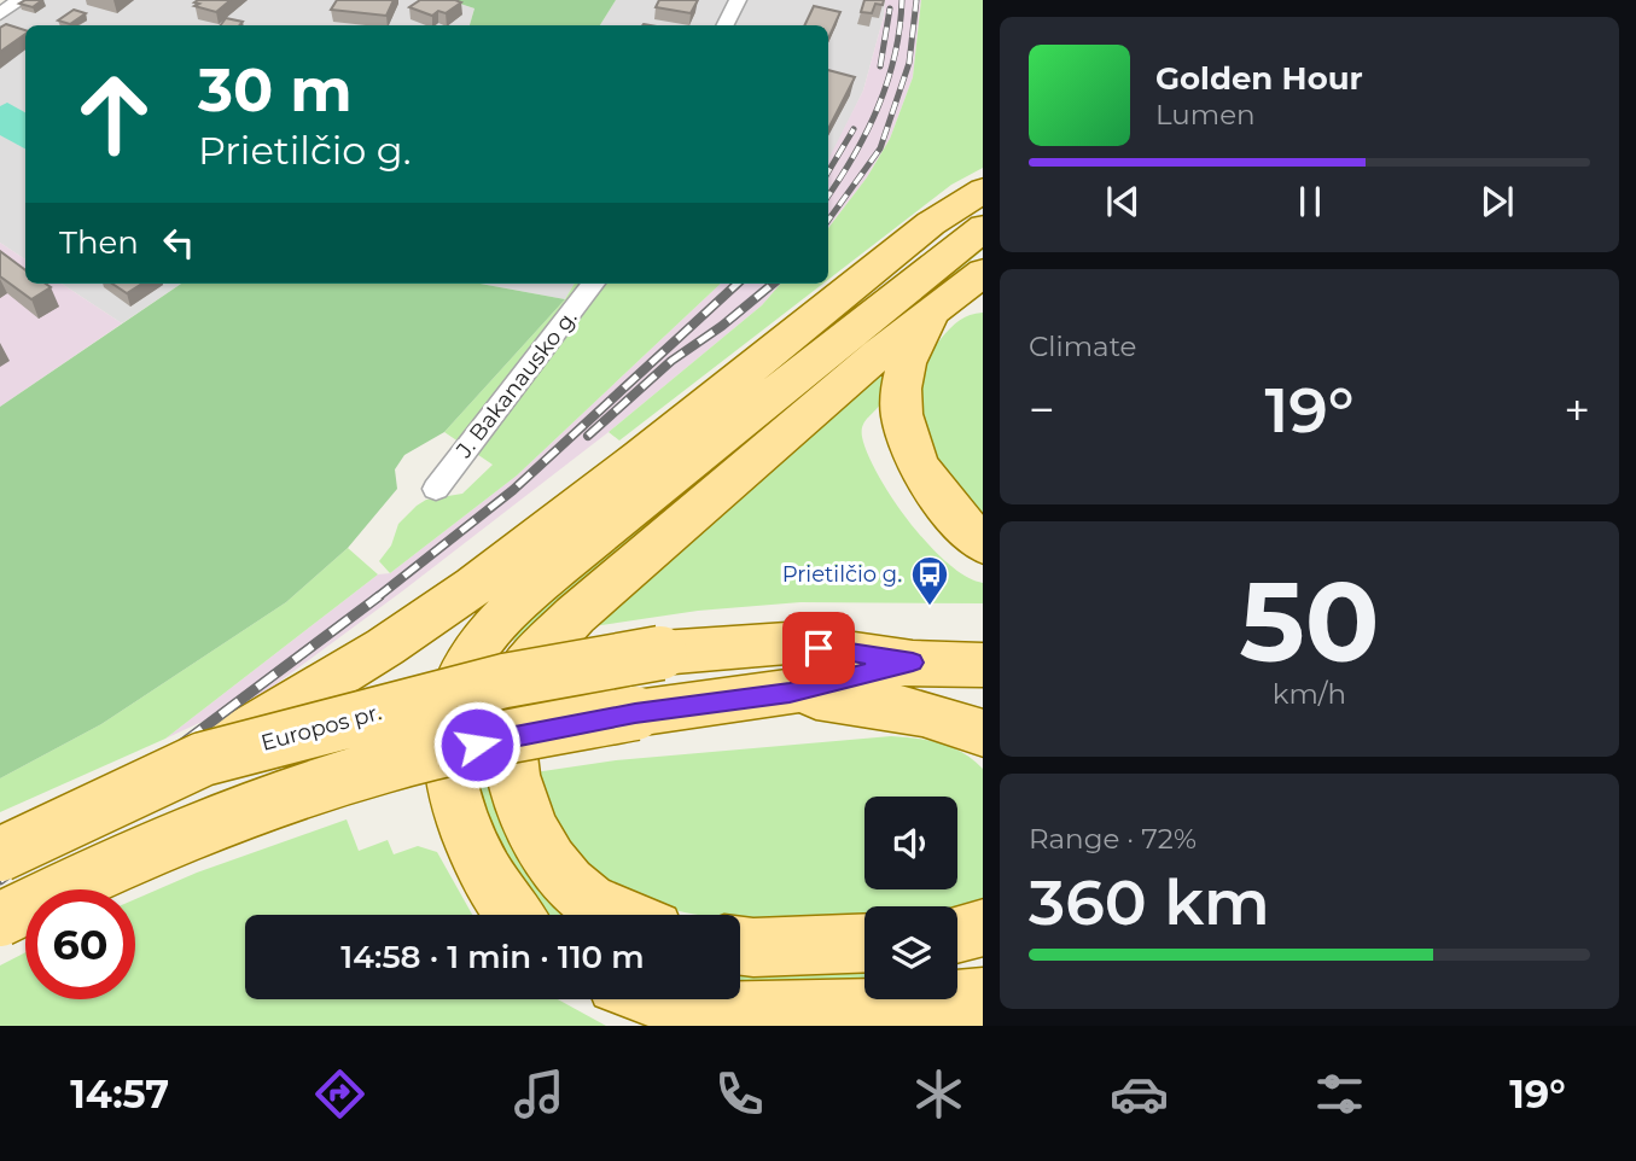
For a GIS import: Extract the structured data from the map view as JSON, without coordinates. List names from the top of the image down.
{
  "streets": {
    "main road": ["Europos pr."],
    "street": ["J. Bakanausko g."]
  },
  "places": {
    "bus stop": ["Prietilčio g."]
  },
  "page": {
    "turn": ["30 m", "Prietilčio g."],
    "song": ["Golden Hour", "Lumen"],
    "then": "Then",
    "tile": [
      "Climate",
      ["50", "km/h"],
      ["Range · 72%", "360 km"]
    ],
    "heat": ["−", "19°", "+"],
    "limit": "60",
    "trip": "14:58 · 1 min · 110 m",
    "tabs": ["14:57", "19°"]
  }
}
